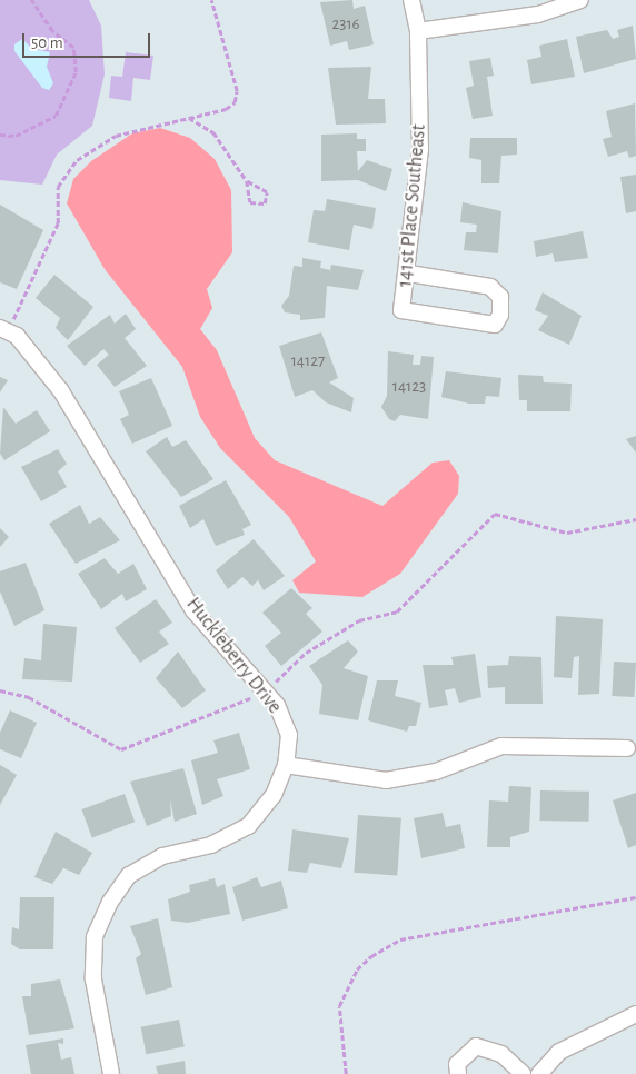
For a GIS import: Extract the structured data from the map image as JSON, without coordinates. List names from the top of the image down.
{
  "streets": {
    "street": ["141st Place Southeast", "Huckleberry Drive"]
  },
  "house_numbers": ["2316", "14127", "14123"],
  "scale_bar": "50 m"
}
